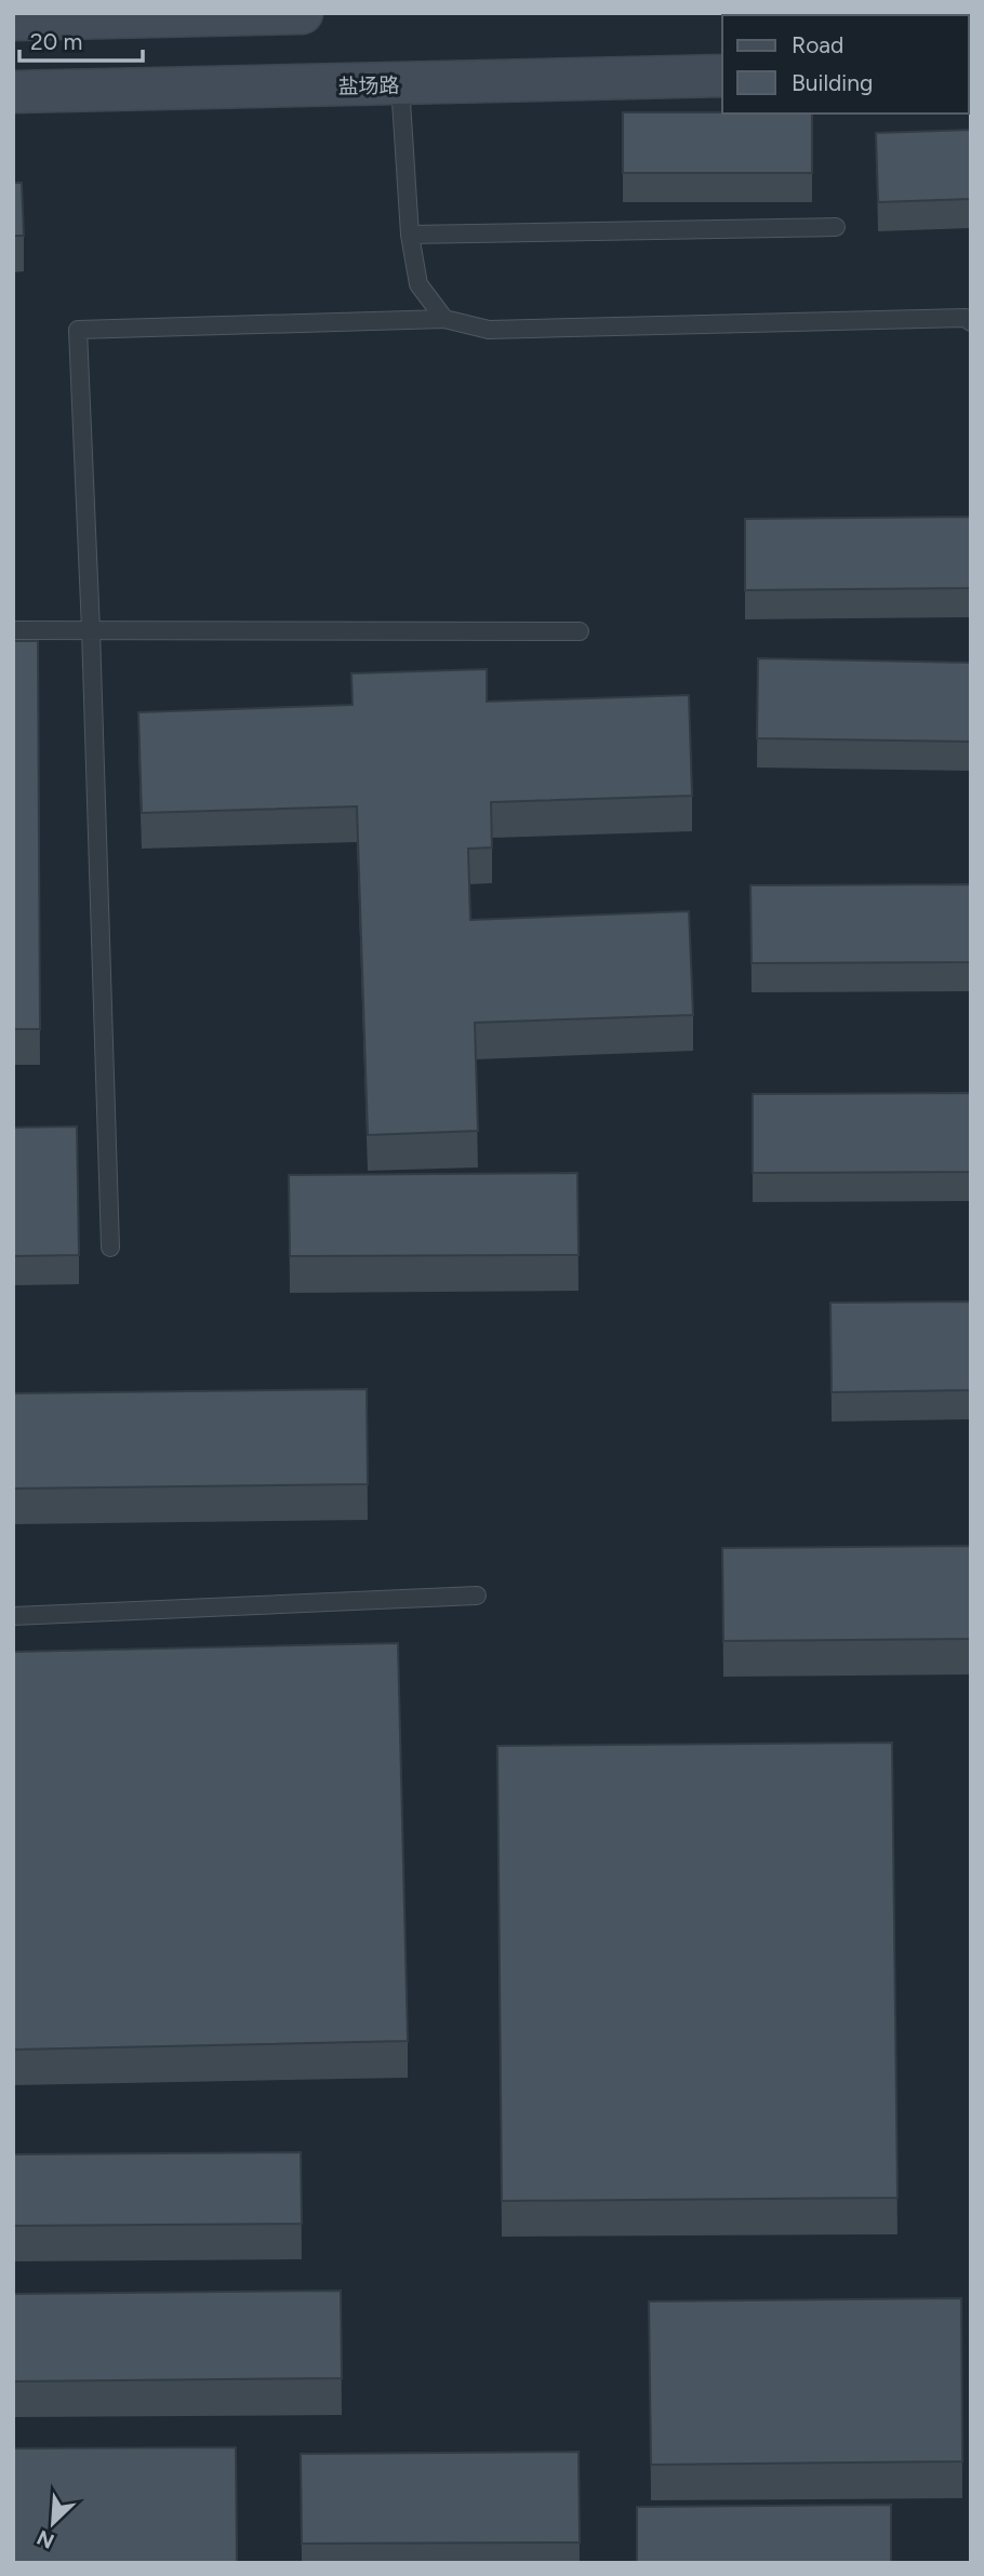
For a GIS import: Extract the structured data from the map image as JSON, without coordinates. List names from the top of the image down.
{
  "streets": {
    "main road": ["盐场路"]
  },
  "legend": ["Road", "Building"],
  "scale_bar": "20 m",
  "north": "bottom left"
}
